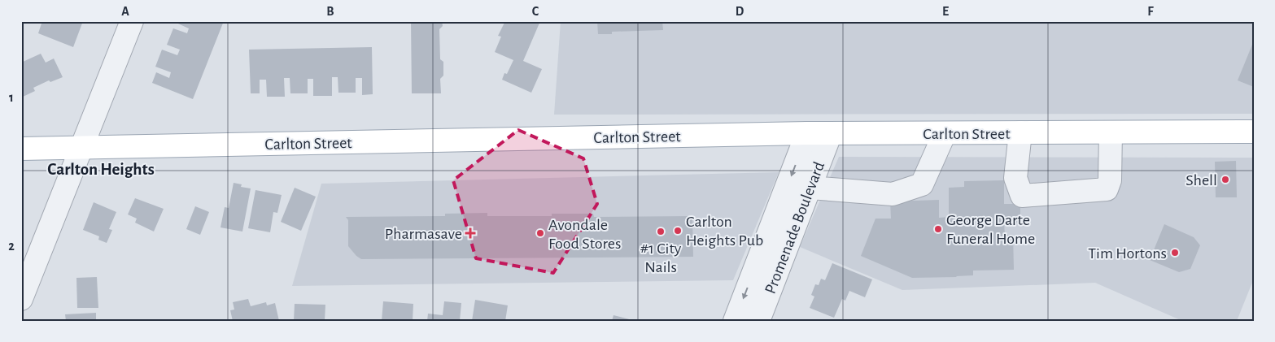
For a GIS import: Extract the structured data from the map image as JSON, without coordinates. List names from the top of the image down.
{
  "streets": {
    "main road": ["Carlton Street"],
    "street": ["Promenade Boulevard"]
  },
  "crossings": [
    ["Carlton Street", "Promenade Boulevard"]
  ],
  "districts": ["Carlton Heights"],
  "places": {
    "other": [
      "Shell",
      "George Darte Funeral Home",
      "Carlton Heights Pub",
      "#1 City Nails",
      "Avondale Food Stores",
      "Tim Hortons"
    ],
    "health": ["Pharmasave"]
  },
  "grid": {
    "columns": [
      "A",
      "B",
      "C",
      "D",
      "E",
      "F"
    ],
    "rows": ["1", "2"]
  }
}
